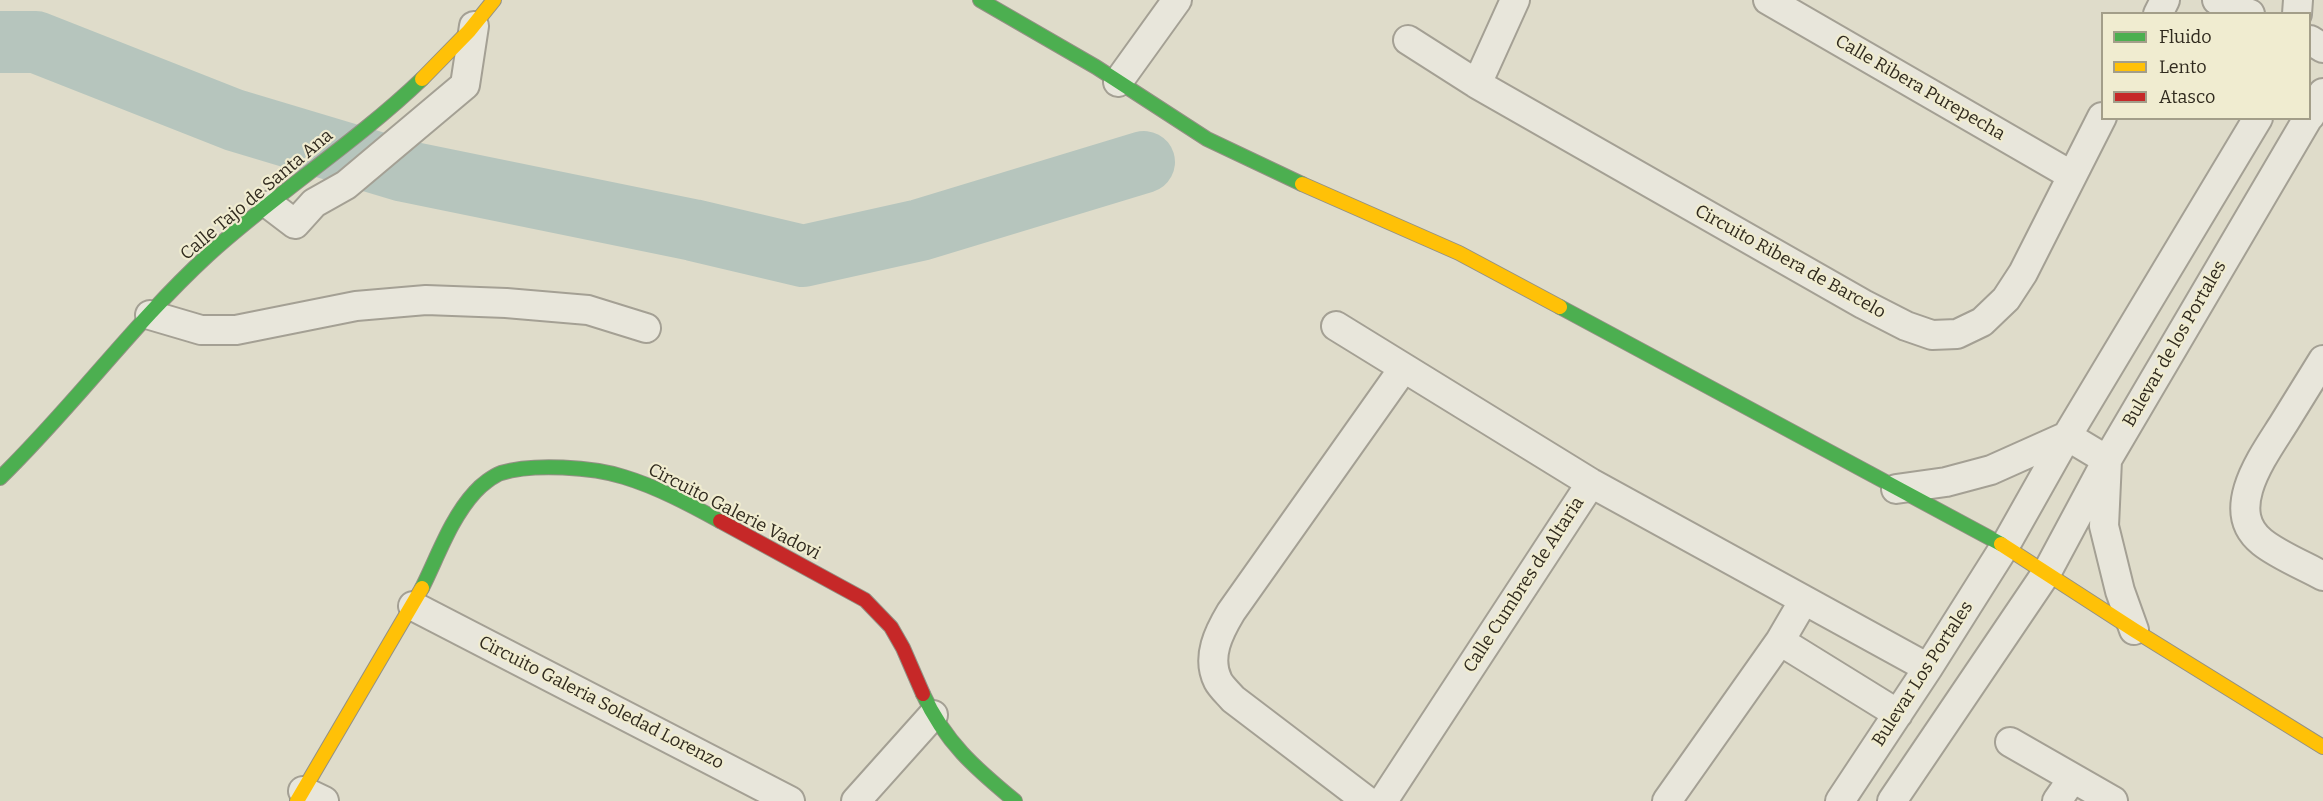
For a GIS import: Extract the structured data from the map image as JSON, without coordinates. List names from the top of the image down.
{
  "streets": {
    "street": [
      "Calle Ribera Purepecha",
      "Calle Tajo de Santa Ana",
      "Circuito Ribera de Barcelo",
      "Bulevar de los Portales",
      "Circuito Galerie Vadovi",
      "Calle Cumbres de Altaria",
      "Bulevar Los Portales",
      "Circuito Galeria Soledad Lorenzo"
    ]
  },
  "crossings": [
    ["Calle Ribera Purepecha", "Circuito Ribera de Barcelo"],
    ["Circuito Galerie Vadovi", "Circuito Galeria Soledad Lorenzo"],
    ["Calle Cumbres de Altaria", "Bulevar Los Portales"]
  ],
  "legend": ["Fluido", "Lento", "Atasco"]
}
